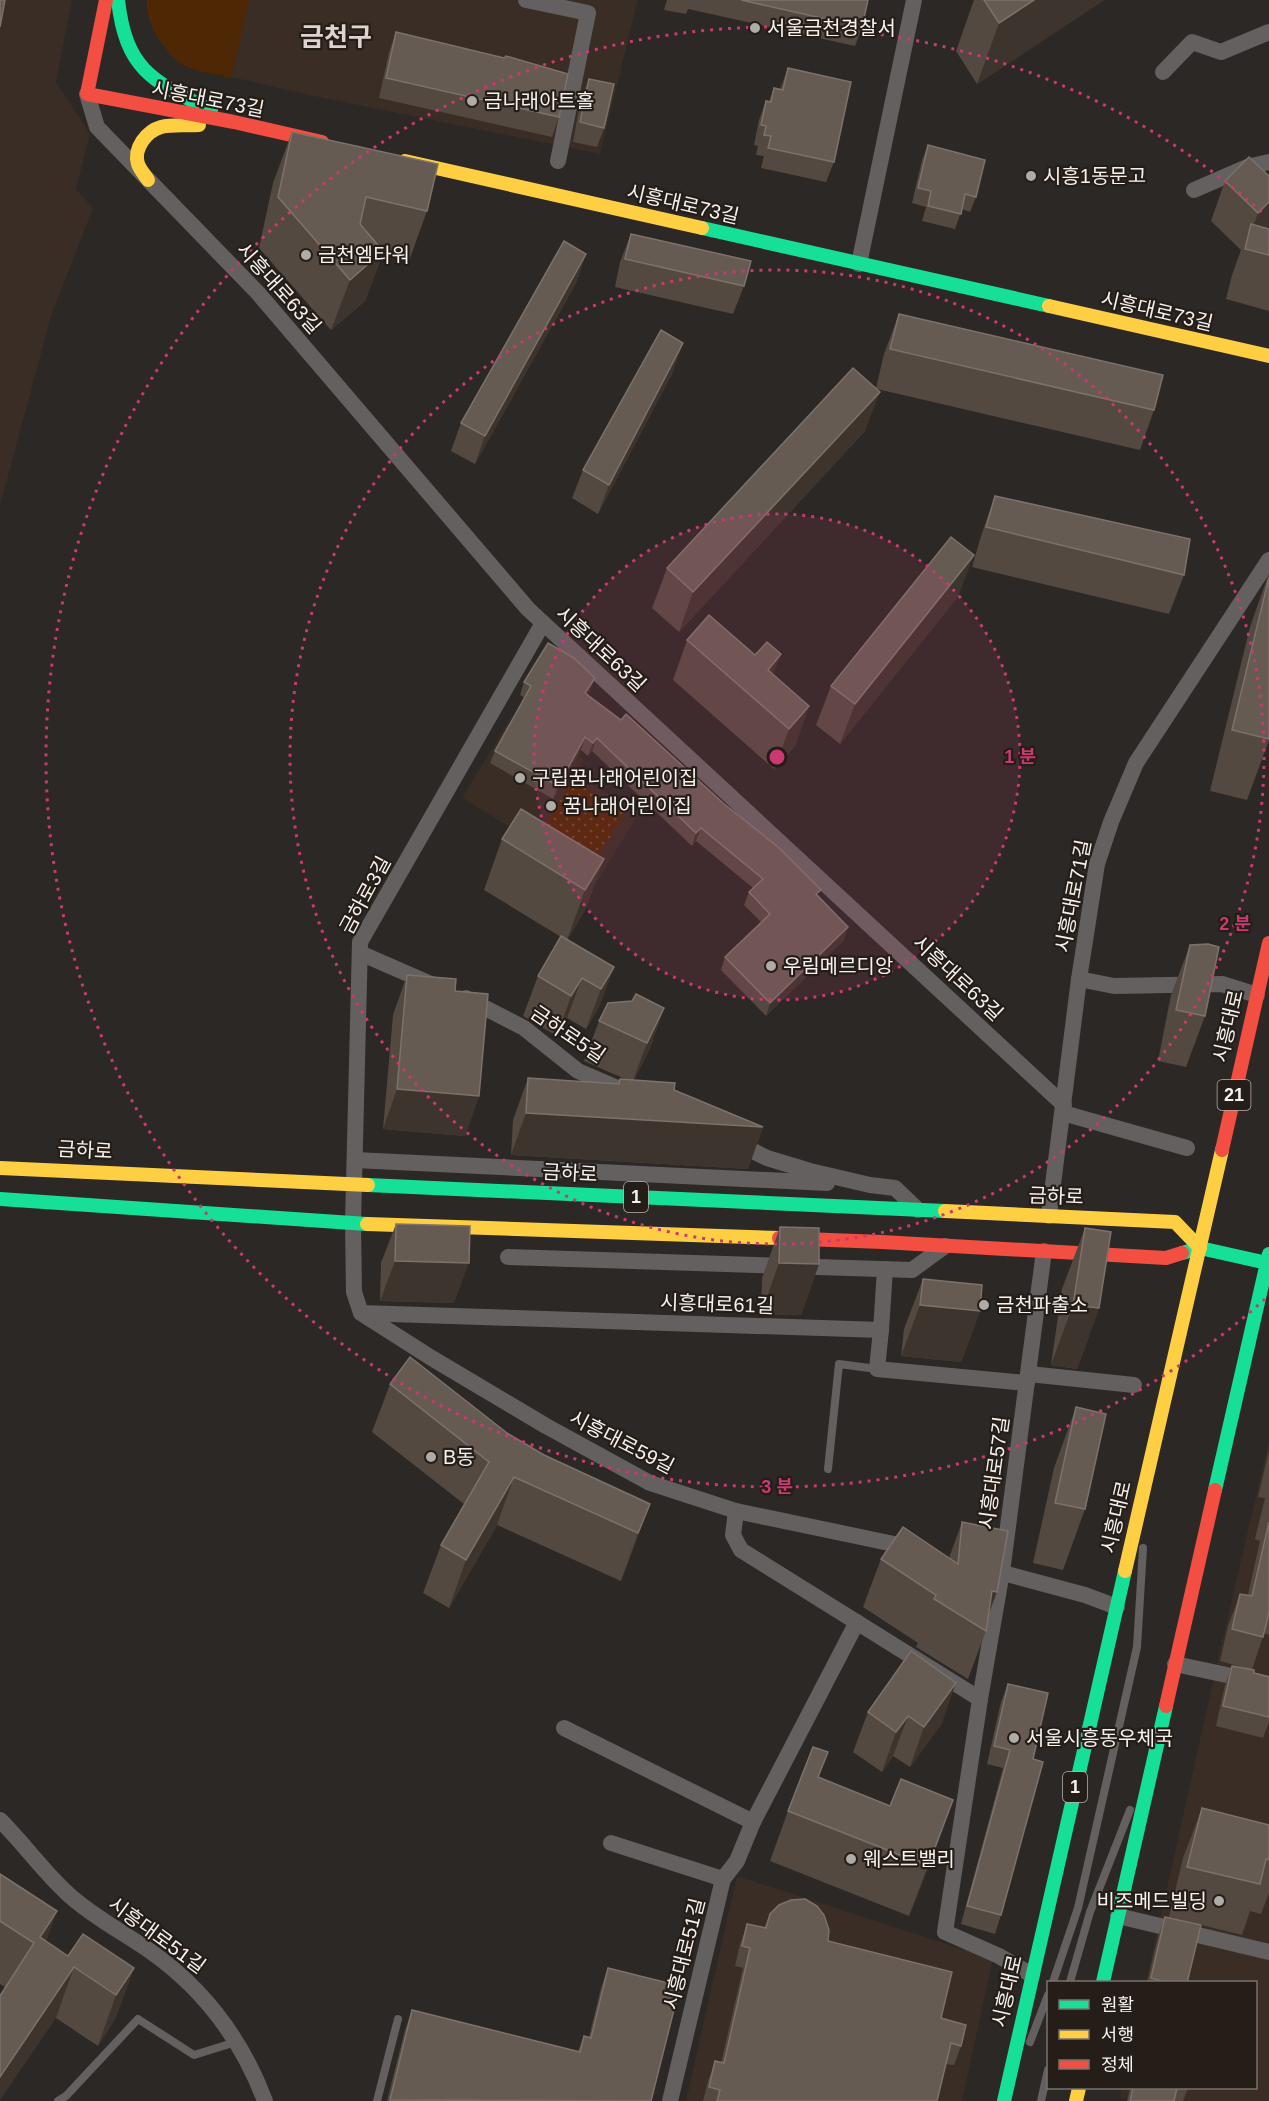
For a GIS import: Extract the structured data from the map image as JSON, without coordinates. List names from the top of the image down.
{
  "streets": {
    "main road": [
      "시흥대로73길",
      "시흥대로",
      "21",
      "금하로",
      "1"
    ],
    "street": [
      "시흥대로63길",
      "금하로3길",
      "시흥대로71길",
      "금하로5길",
      "시흥대로61길",
      "시흥대로59길",
      "시흥대로57길",
      "시흥대로51길"
    ]
  },
  "crossings": [
    ["시흥대로73길", "시흥대로63길"],
    ["시흥대로63길", "금하로3길"],
    ["시흥대로63길", "시흥대로71길"],
    ["금하로3길", "금하로5길"],
    ["금하로3길", "금하로"],
    ["금하로3길", "1"],
    ["시흥대로", "금하로"],
    ["시흥대로", "1"],
    ["시흥대로", "시흥대로57길"],
    ["금하로", "1"],
    ["1", "시흥대로57길"],
    ["시흥대로61길", "시흥대로59길"]
  ],
  "districts": ["금천구"],
  "places": [
    "서울금천경찰서",
    "금나래아트홀",
    "시흥1동문고",
    "금천엠타워",
    "구립꿈나래어린이집",
    "꿈나래어린이집",
    "우림메르디앙",
    "금천파출소",
    "B동",
    "서울시흥동우체국",
    "웨스트밸리",
    "비즈메드빌딩"
  ],
  "legend": ["원활", "서행", "정체"],
  "rings": ["1 분", "2 분", "3 분"]
}
